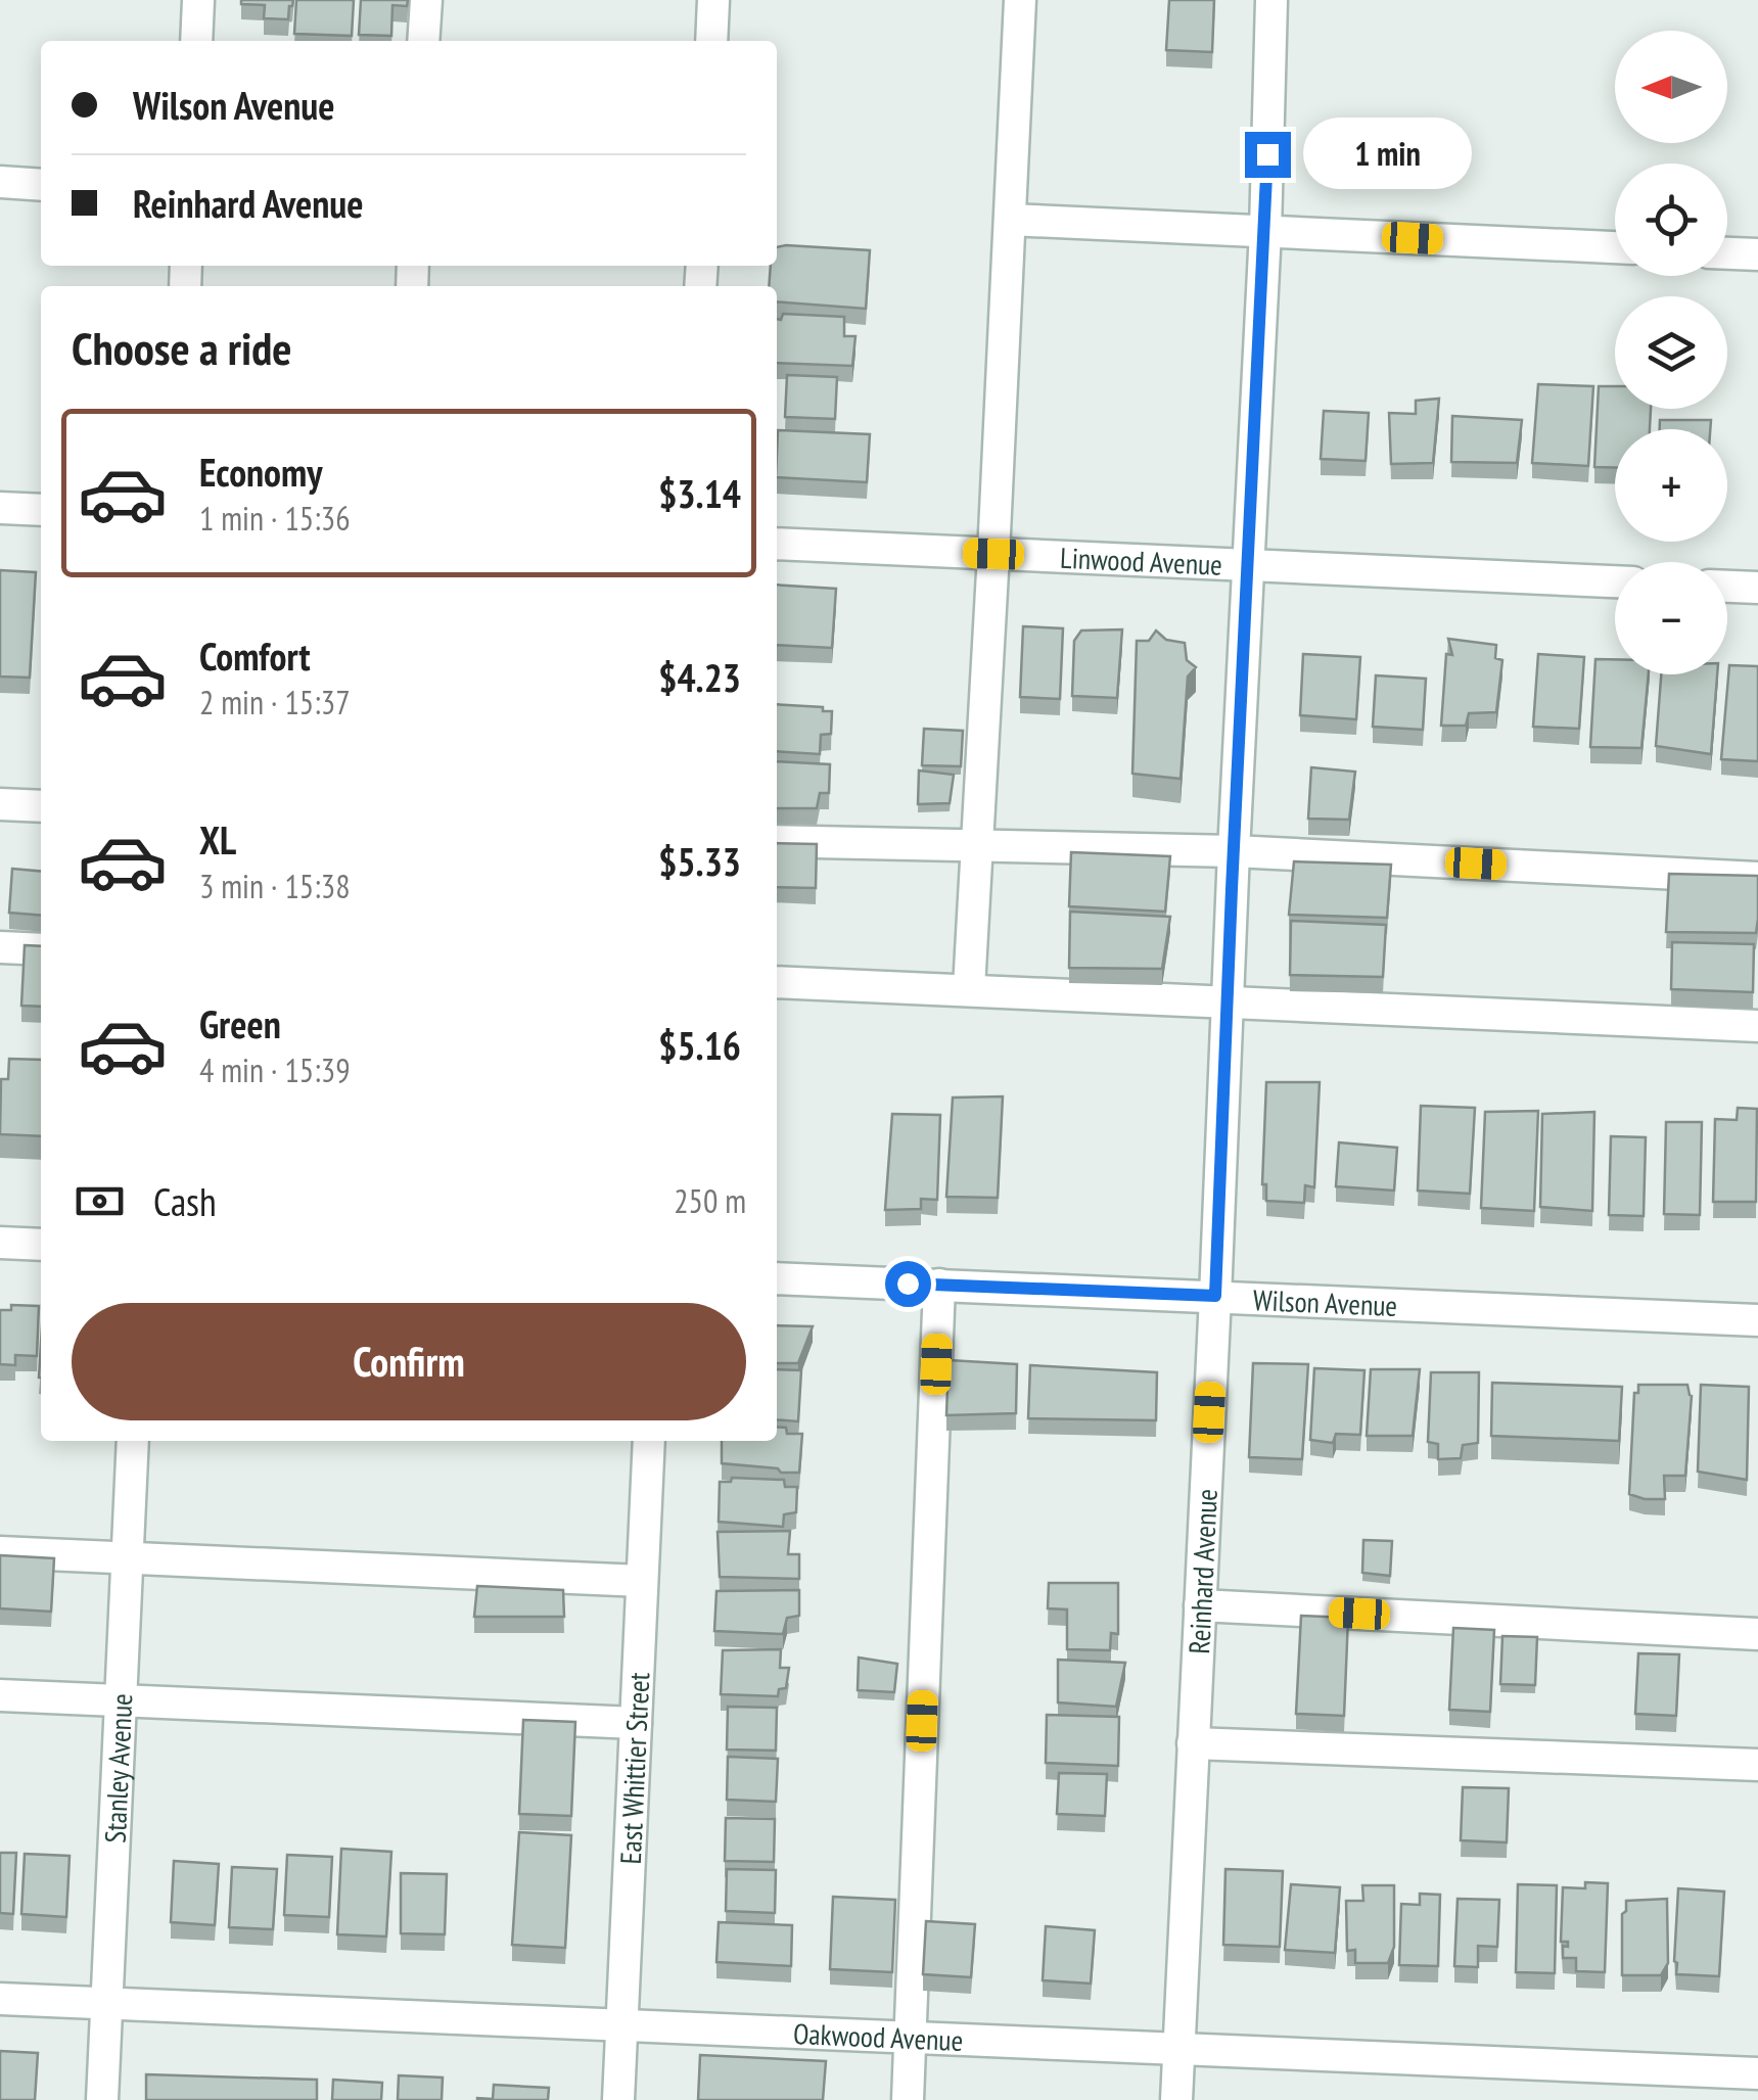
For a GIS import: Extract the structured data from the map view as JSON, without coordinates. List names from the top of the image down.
{
  "streets": {
    "street": [
      "Linwood Avenue",
      "Wilson Avenue",
      "Reinhard Avenue",
      "Stanley Avenue",
      "East Whittier Street",
      "Oakwood Avenue"
    ]
  },
  "crossings": [
    ["Linwood Avenue", "Reinhard Avenue"],
    ["Wilson Avenue", "Reinhard Avenue"],
    ["Reinhard Avenue", "Oakwood Avenue"],
    ["Stanley Avenue", "Oakwood Avenue"],
    ["East Whittier Street", "Oakwood Avenue"]
  ],
  "north": "left",
  "page": {
    "map_buttons": ["+", "−"],
    "banner": ["Wilson Avenue", "Reinhard Avenue"],
    "bubble": "1 min",
    "heading": "Choose a ride",
    "list": [
      {
        "name": "Economy",
        "note": "1 min · 15:36",
        "value": "$3.14"
      },
      {
        "name": "Comfort",
        "note": "2 min · 15:37",
        "value": "$4.23"
      },
      {
        "name": "XL",
        "note": "3 min · 15:38",
        "value": "$5.33"
      },
      {
        "name": "Green",
        "note": "4 min · 15:39",
        "value": "$5.16"
      }
    ],
    "pay": ["Cash", "250 m"],
    "buttons": "Confirm"
  }
}
